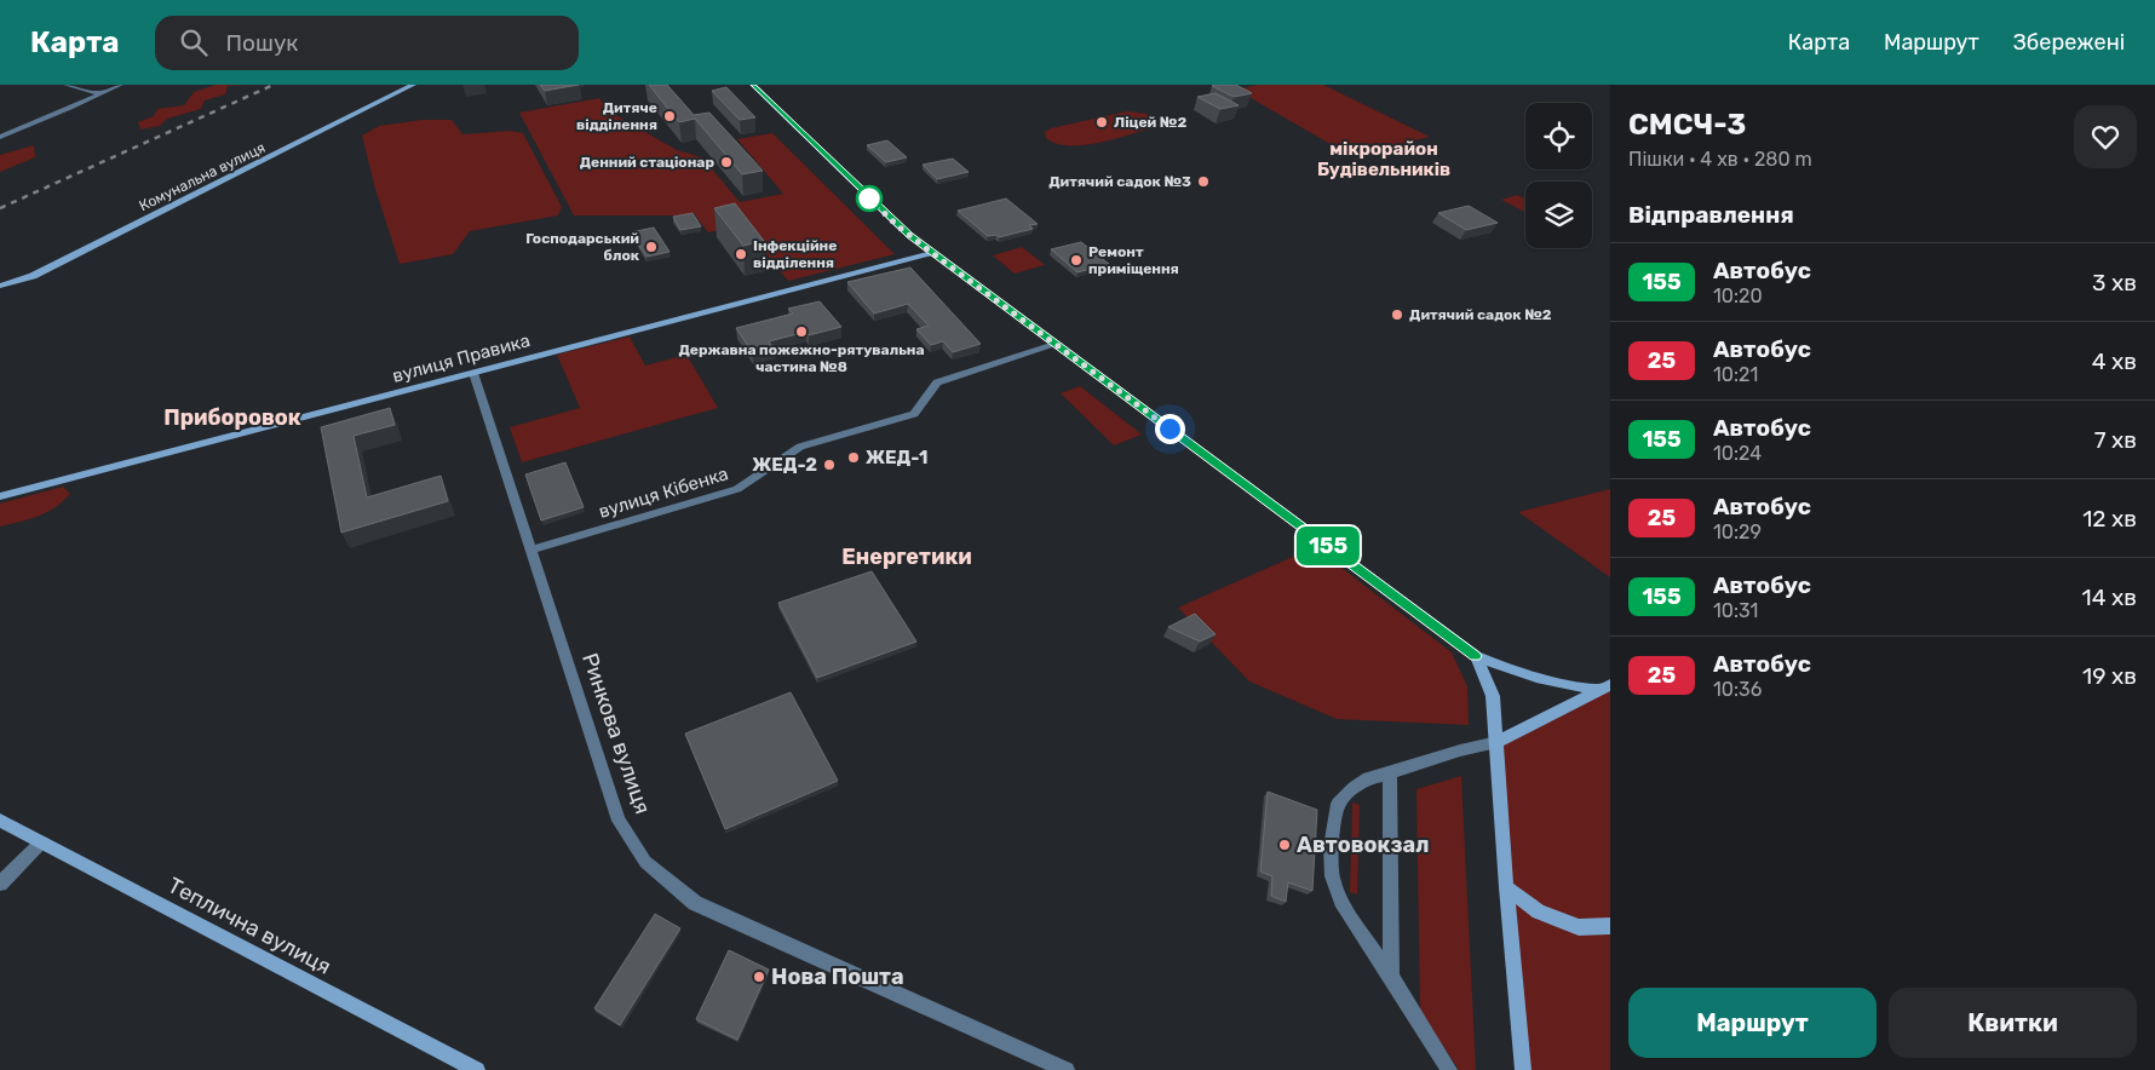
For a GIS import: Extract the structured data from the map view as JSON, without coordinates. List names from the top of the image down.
{
  "streets": {
    "street": [
      "Комунальна вулиця",
      "вулиця Правика",
      "вулиця Кібенка",
      "Ринкова вулиця",
      "Теплична вулиця"
    ]
  },
  "crossings": [
    ["вулиця Правика", "Ринкова вулиця"],
    ["вулиця Кібенка", "Ринкова вулиця"]
  ],
  "districts": ["мікрорайон Будівельників", "Приборовок", "Енергетики"],
  "places": [
    "Дитяче відділення",
    "Ліцей №2",
    "Денний стаціонар",
    "Дитячий садок №3",
    "Господарський блок",
    "Інфекційне відділення",
    "Ремонт приміщення",
    "Дитячий садок №2",
    "Державна пожежно-рятувальна частина №8",
    "ЖЕД-1",
    "ЖЕД-2",
    "Автовокзал",
    "Нова Пошта"
  ],
  "lines": ["bus line 155"],
  "page": {
    "header": "Карта",
    "search": "Пошук",
    "nav": ["Карта", "Маршрут", "Збережені"],
    "on_map": "155",
    "heading": [
      ["СМСЧ-3", "Пішки · 4 хв · 280 m"],
      "Відправлення"
    ],
    "list": [
      {
        "mark": "155",
        "name": "Автобус",
        "note": "10:20",
        "value": "3 хв"
      },
      {
        "mark": "25",
        "name": "Автобус",
        "note": "10:21",
        "value": "4 хв"
      },
      {
        "mark": "155",
        "name": "Автобус",
        "note": "10:24",
        "value": "7 хв"
      },
      {
        "mark": "25",
        "name": "Автобус",
        "note": "10:29",
        "value": "12 хв"
      },
      {
        "mark": "155",
        "name": "Автобус",
        "note": "10:31",
        "value": "14 хв"
      },
      {
        "mark": "25",
        "name": "Автобус",
        "note": "10:36",
        "value": "19 хв"
      }
    ],
    "buttons": ["Маршрут", "Квитки"]
  }
}
